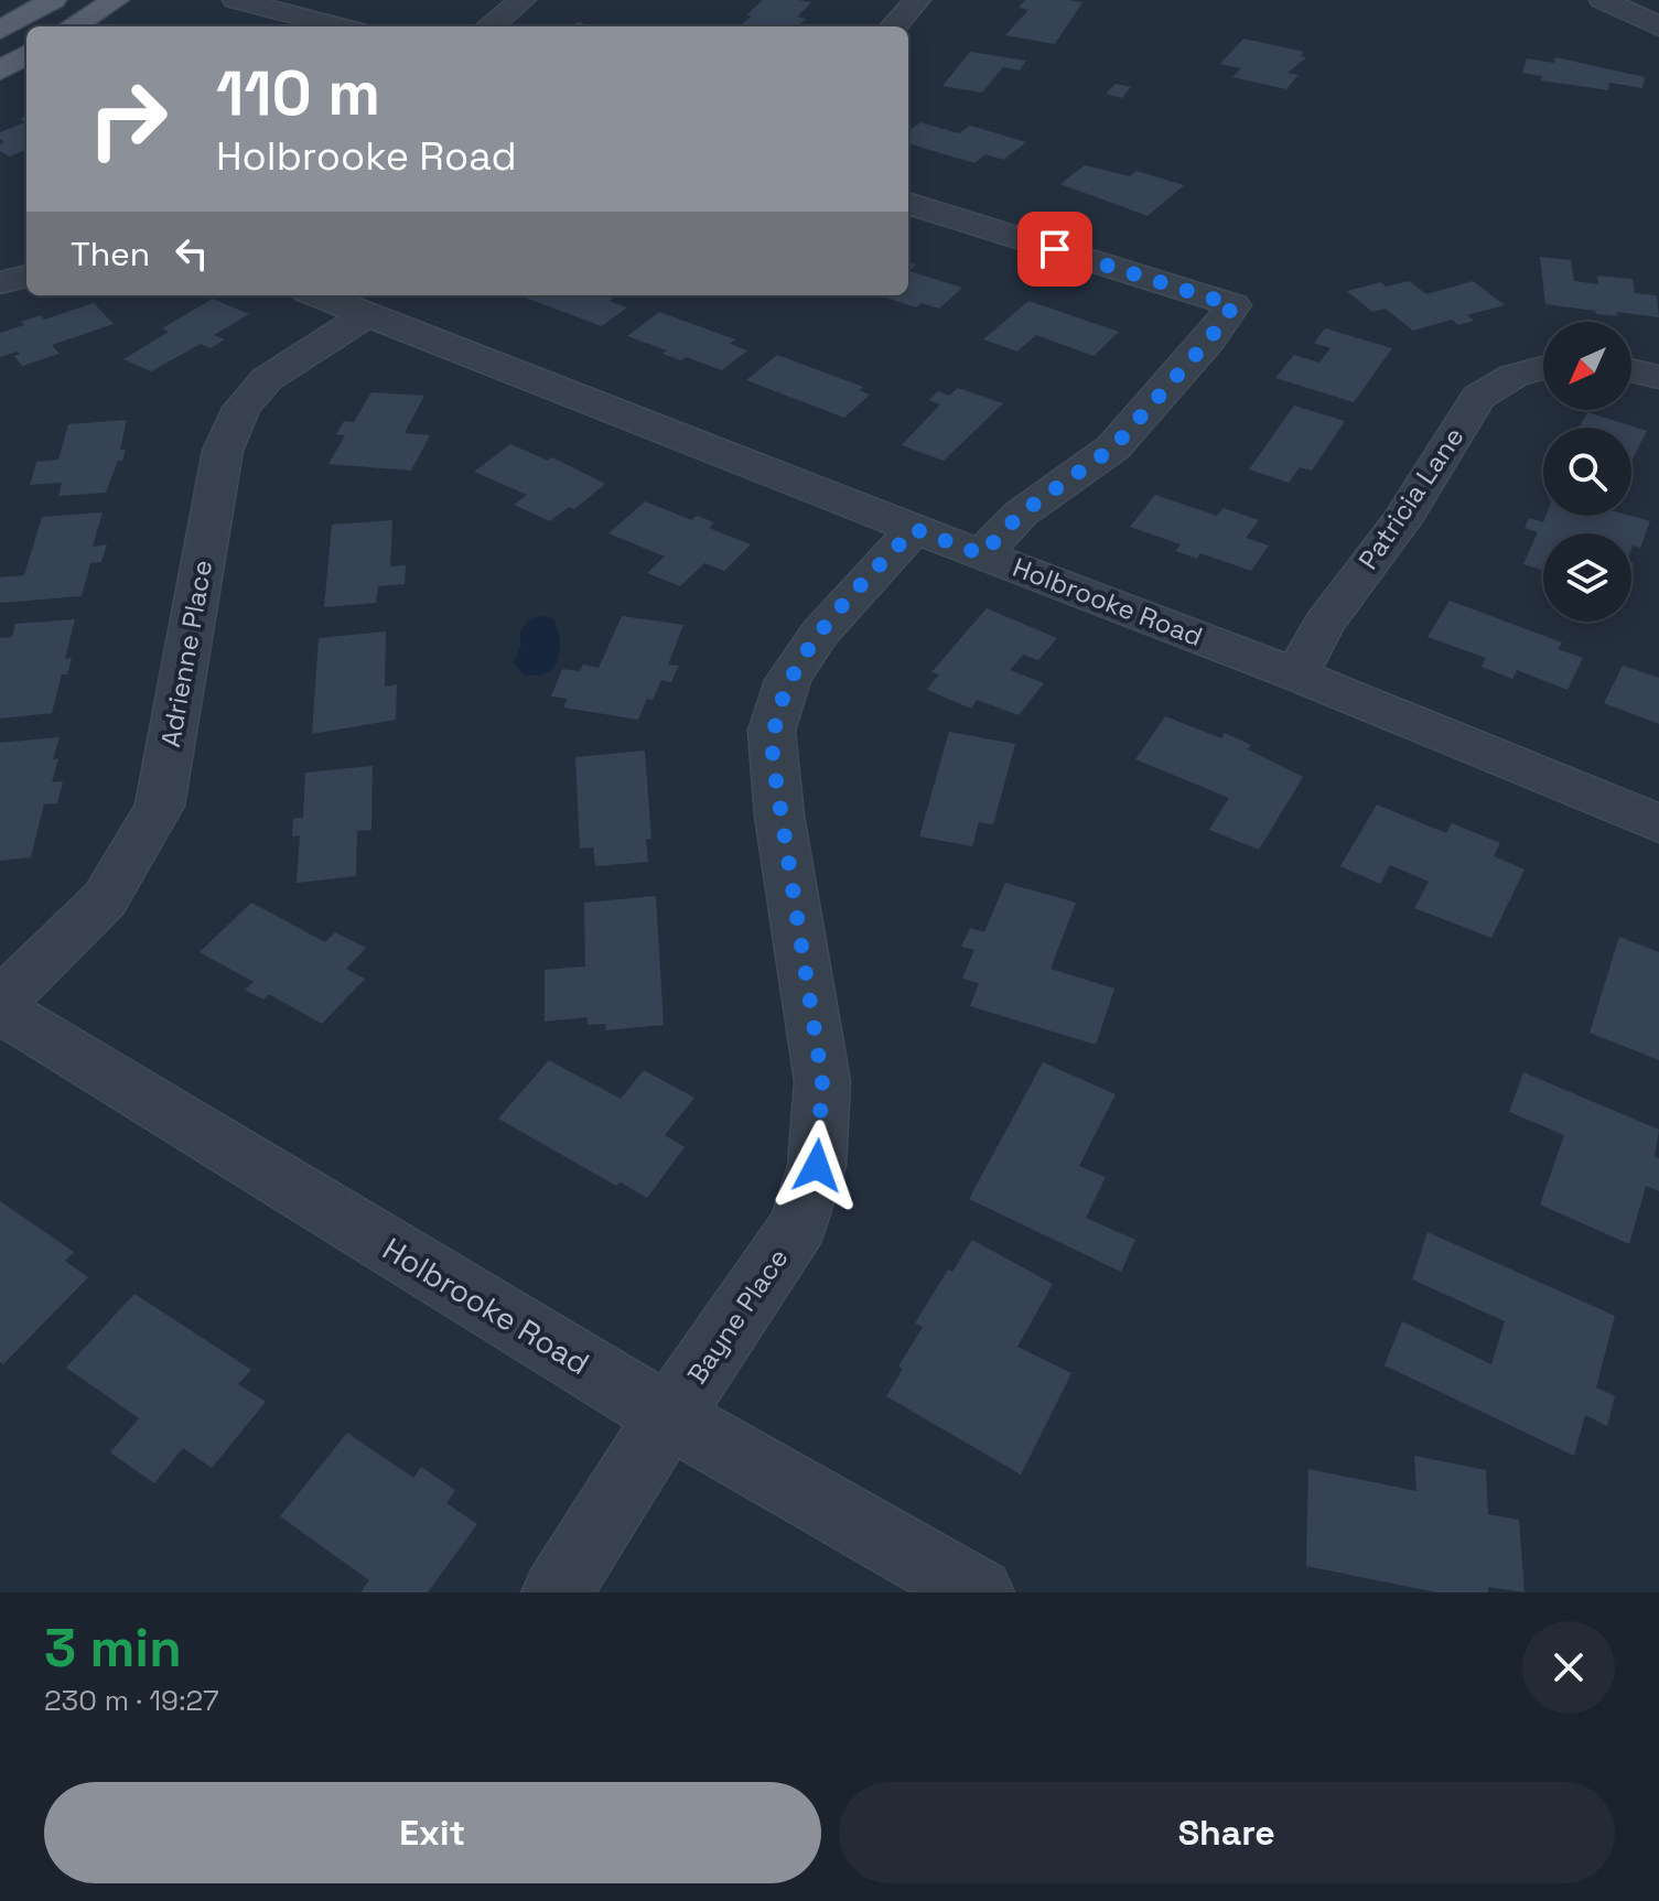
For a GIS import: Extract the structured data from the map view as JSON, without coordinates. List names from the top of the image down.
{
  "streets": {
    "street": [
      "Patricia Lane",
      "Holbrooke Road",
      "Adrienne Place",
      "Bayne Place"
    ]
  },
  "crossings": [
    ["Patricia Lane", "Holbrooke Road"],
    ["Holbrooke Road", "Adrienne Place"],
    ["Holbrooke Road", "Bayne Place"]
  ],
  "north": "bottom left",
  "page": {
    "turn": ["110 m", "Holbrooke Road"],
    "then": "Then",
    "heading": ["3 min", "230 m · 19:27"],
    "buttons": ["Exit", "Share"]
  }
}
